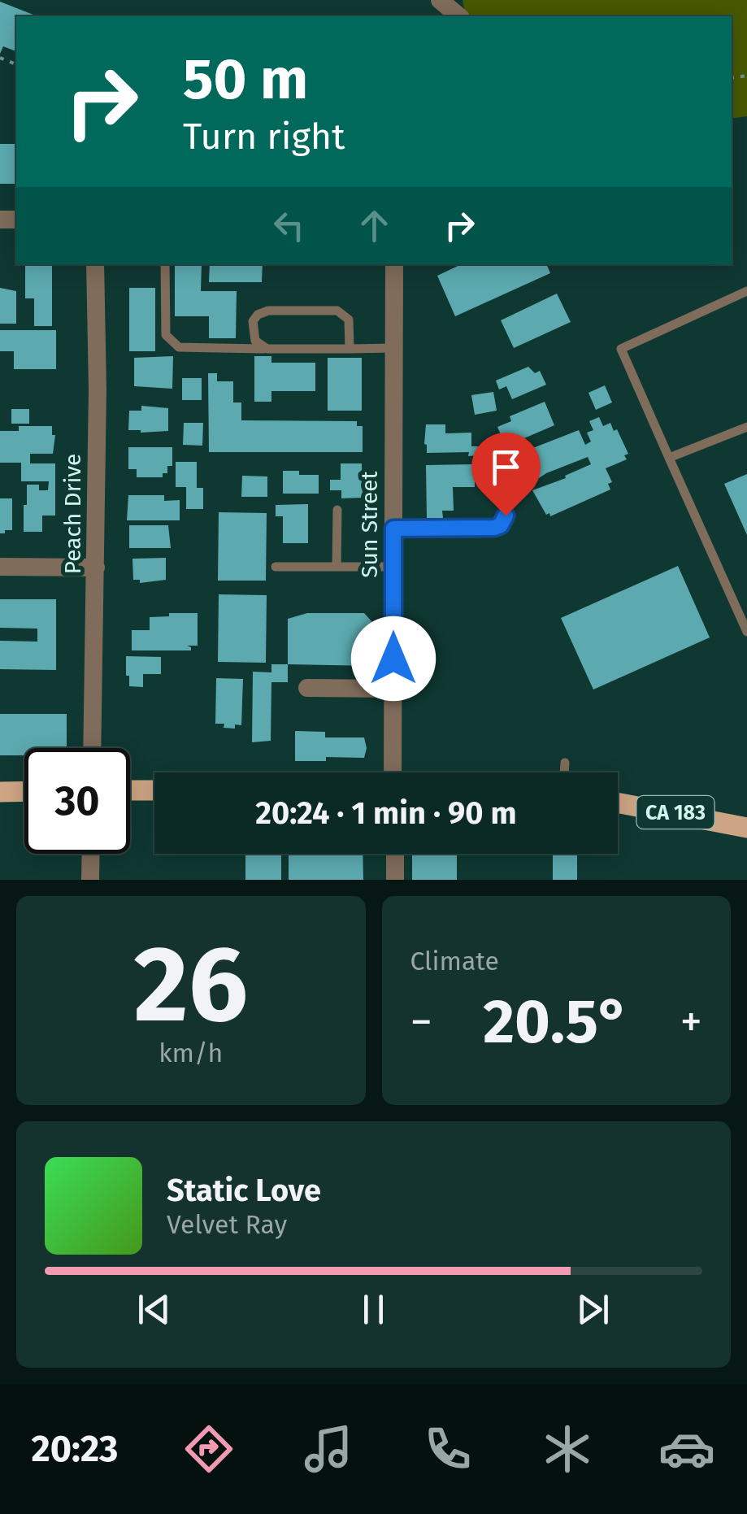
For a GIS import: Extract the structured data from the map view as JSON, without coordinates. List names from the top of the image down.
{
  "streets": {
    "main road": ["CA 183"],
    "street": ["Peach Drive", "Sun Street"]
  },
  "page": {
    "turn": ["50 m", "Turn right"],
    "limit": "30",
    "trip": "20:24 · 1 min · 90 m",
    "tile": [
      ["26", "km/h"],
      "Climate"
    ],
    "heat": ["−", "20.5°", "+"],
    "song": ["Static Love", "Velvet Ray"],
    "tabs": "20:23"
  }
}
